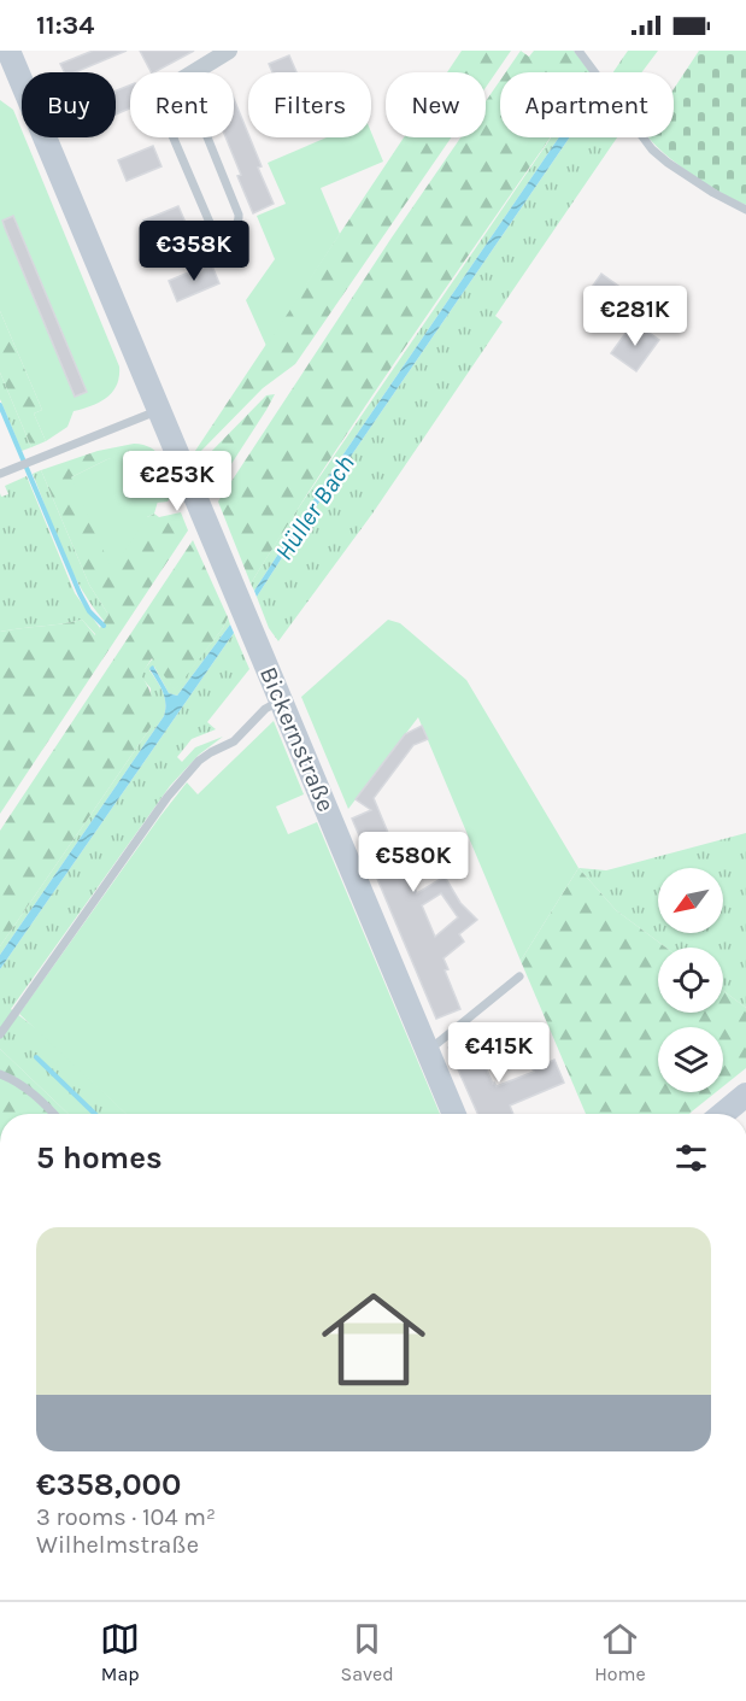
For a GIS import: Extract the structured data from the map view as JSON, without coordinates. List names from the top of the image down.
{
  "streets": {
    "street": ["Bickernstraße"]
  },
  "water": ["Hüller Bach"],
  "north": "bottom left",
  "page": {
    "status": "11:34",
    "chip": [
      "Buy",
      "Rent",
      "Filters",
      "New",
      "Apartment"
    ],
    "price": [
      "€358K",
      "€281K",
      "€253K",
      "€580K",
      "€415K"
    ],
    "heading": "5 homes",
    "list": [
      {
        "name": "€358,000",
        "note": "3 rooms · 104 m² · Wilhelmstraße"
      }
    ],
    "tabs": ["Map", "Saved", "Home"]
  }
}
